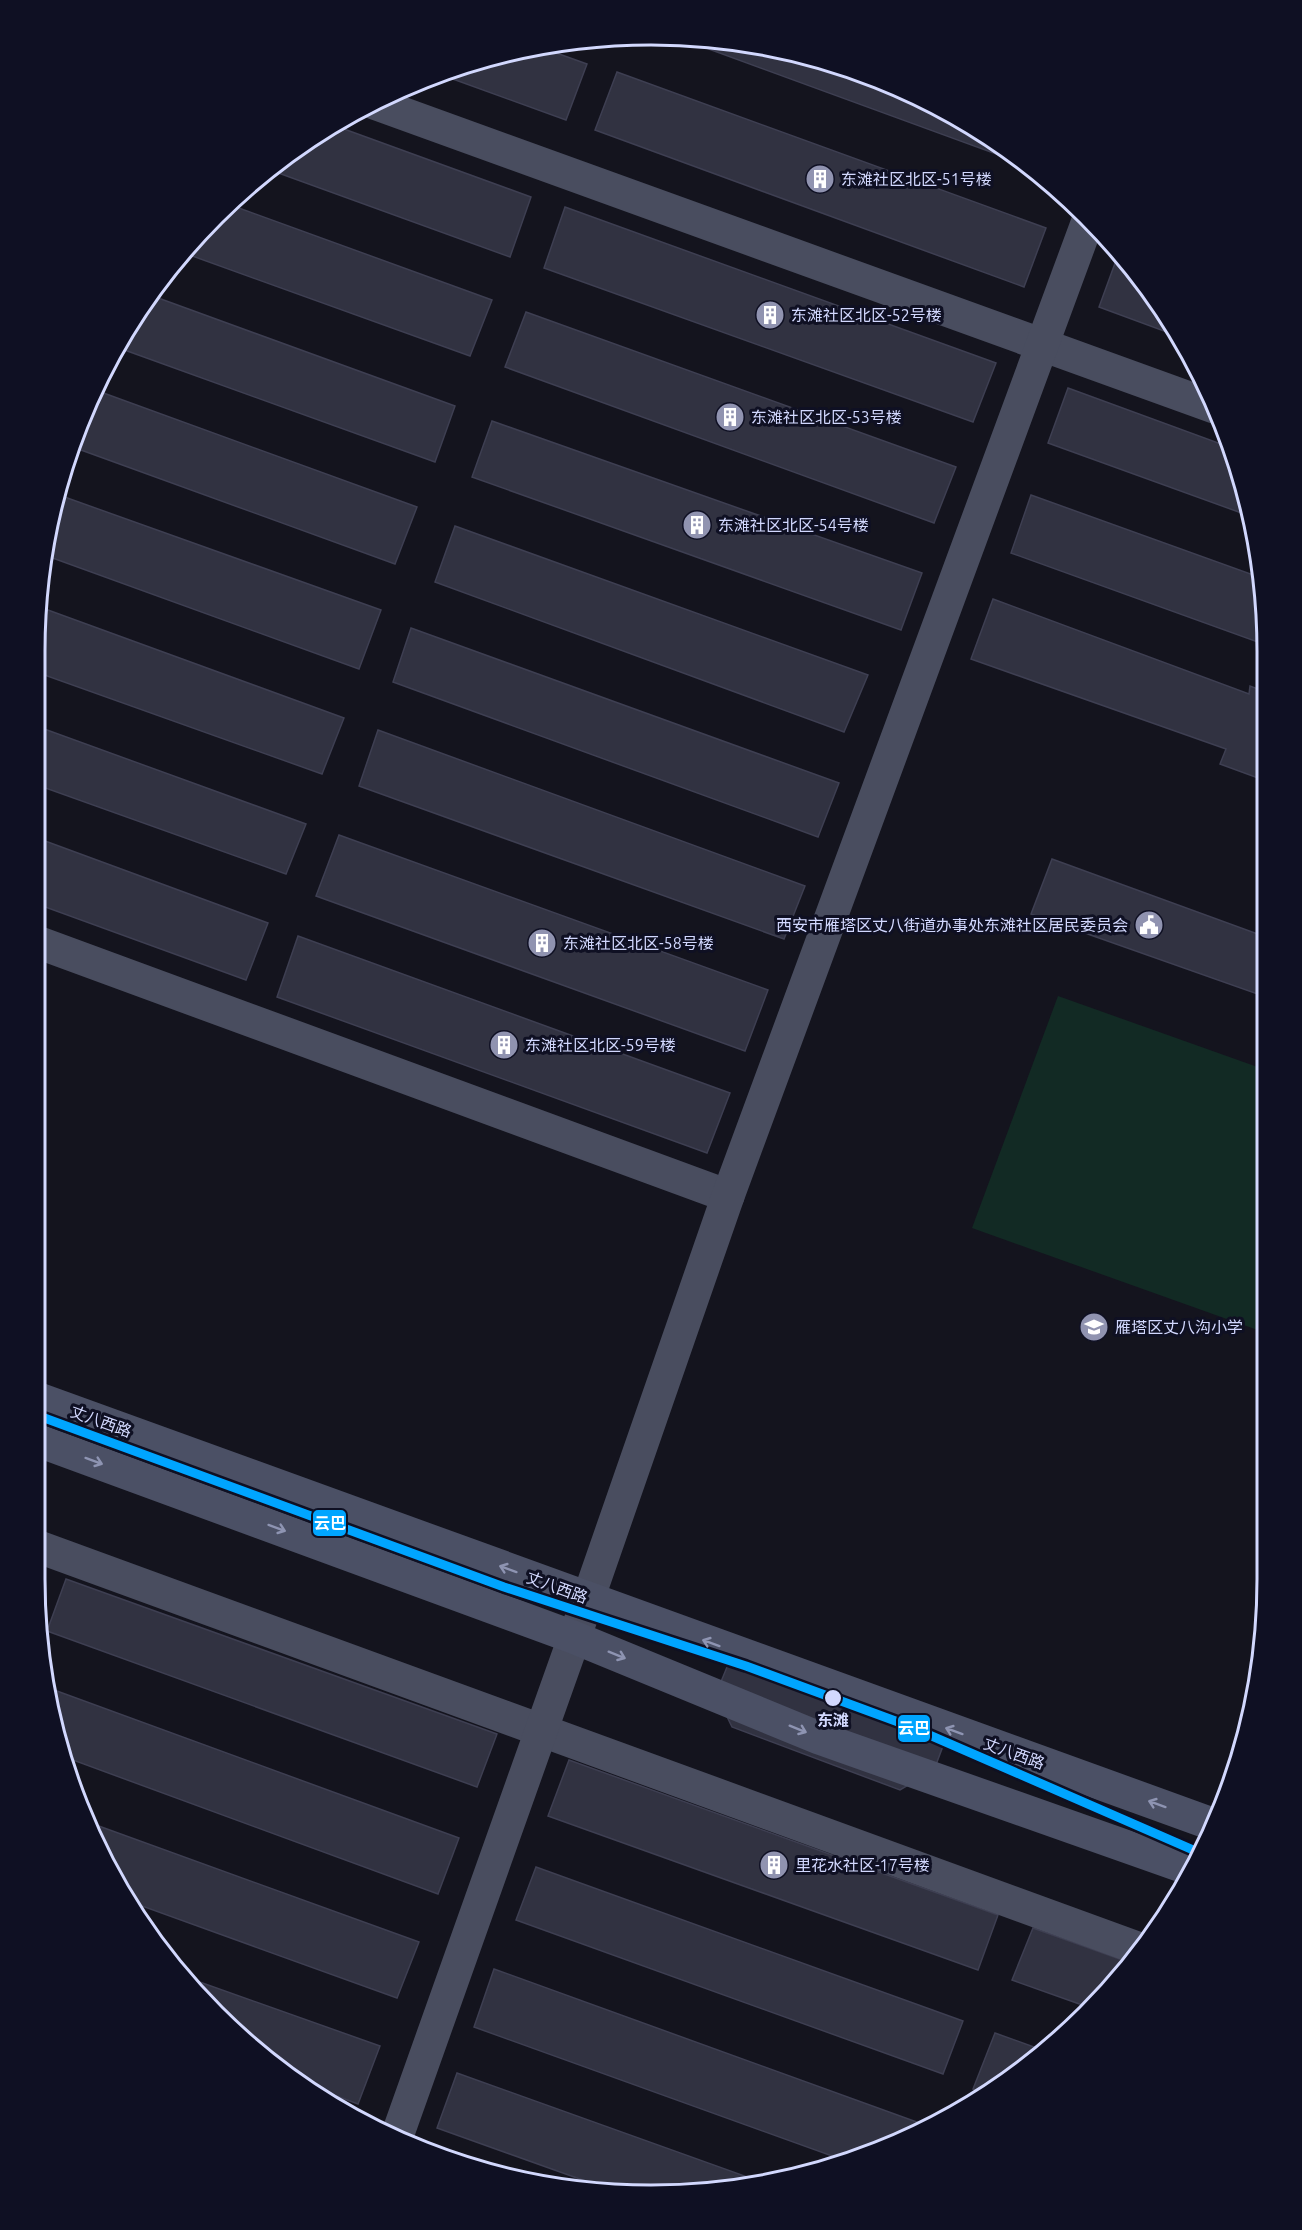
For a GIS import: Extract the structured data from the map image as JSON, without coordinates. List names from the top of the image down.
{
  "streets": {
    "main road": ["丈八西路"]
  },
  "places": {
    "building": [
      "东滩社区北区-51号楼",
      "东滩社区北区-52号楼",
      "东滩社区北区-53号楼",
      "东滩社区北区-54号楼",
      "东滩社区北区-58号楼",
      "东滩社区北区-59号楼",
      "里花水社区-17号楼"
    ],
    "public building": ["西安市雁塔区丈八街道办事处东滩社区居民委员会"],
    "school or university": ["雁塔区丈八沟小学"],
    "other": ["东滩"]
  },
  "lines": ["transit line 云巴"]
}
